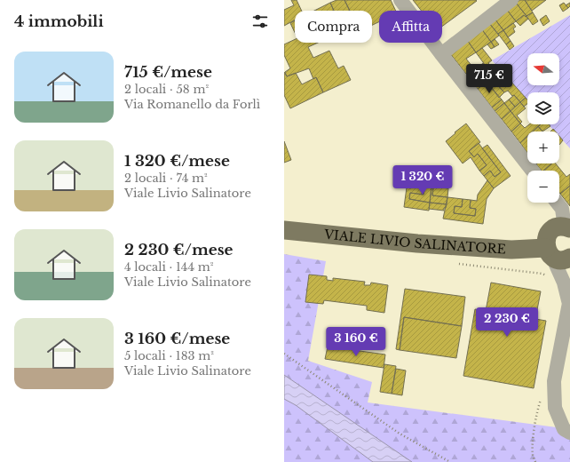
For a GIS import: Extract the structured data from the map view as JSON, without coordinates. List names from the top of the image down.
{
  "streets": {
    "main road": ["VIALE LIVIO SALINATORE"]
  },
  "north": "left",
  "page": {
    "heading": "4 immobili",
    "chip": ["Compra", "Affitta"],
    "list": [
      {
        "name": "715 €/mese",
        "note": "2 locali · 58 m² · Via Romanello da Forlì"
      },
      {
        "name": "1 320 €/mese",
        "note": "2 locali · 74 m² · Viale Livio Salinatore"
      },
      {
        "name": "2 230 €/mese",
        "note": "4 locali · 144 m² · Viale Livio Salinatore"
      },
      {
        "name": "3 160 €/mese",
        "note": "5 locali · 183 m² · Viale Livio Salinatore"
      }
    ],
    "map_buttons": ["+", "−"],
    "price": [
      "715 €",
      "1 320 €",
      "2 230 €",
      "3 160 €"
    ]
  }
}
